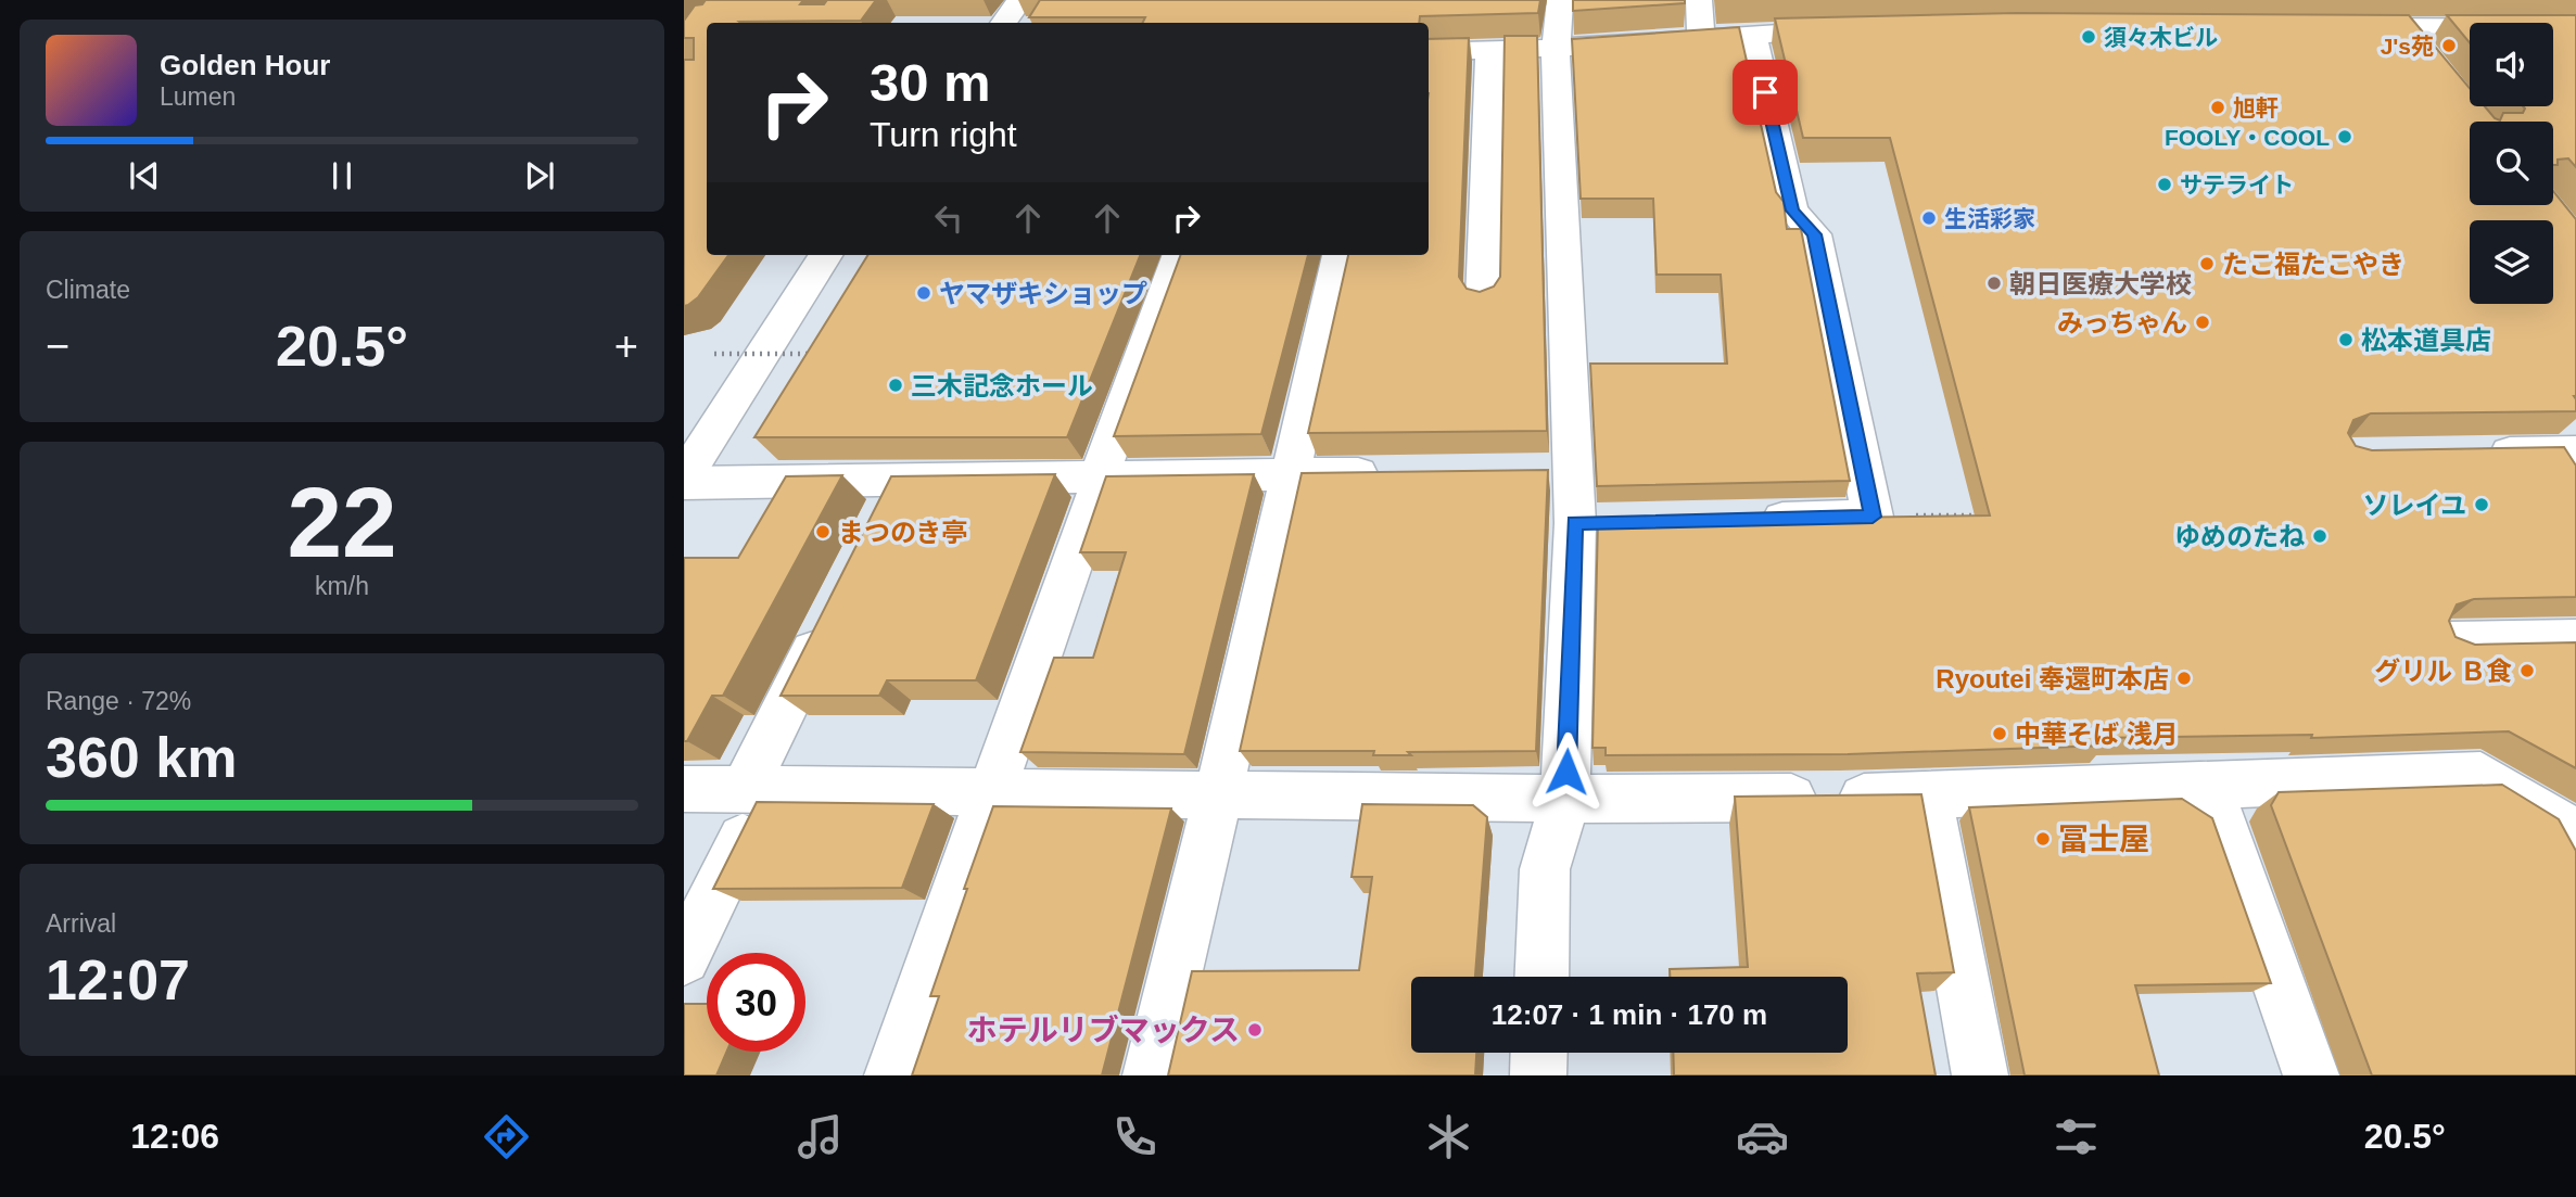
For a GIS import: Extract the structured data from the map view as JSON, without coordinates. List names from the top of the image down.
{
  "places": [
    "須々木ビル",
    "J's苑",
    "旭軒",
    "FOOLY・COOL",
    "サテライト",
    "生活彩家",
    "たこ福たこやき",
    "朝日医療大学校",
    "ヤマザキショップ",
    "みっちゃん",
    "松本道具店",
    "三木記念ホール",
    "ソレイユ",
    "まつのき亭",
    "ゆめのたね",
    "グリル Ｂ食",
    "Ryoutei 奉還町本店",
    "中華そば 浅月",
    "冨士屋",
    "ホテルリブマックス"
  ],
  "page": {
    "turn": ["30 m", "Turn right"],
    "song": ["Golden Hour", "Lumen"],
    "tile": [
      "Climate",
      ["22", "km/h"],
      ["Range · 72%", "360 km"],
      ["Arrival", "12:07"]
    ],
    "heat": ["−", "20.5°", "+"],
    "limit": "30",
    "trip": "12:07 · 1 min · 170 m",
    "tabs": ["12:06", "20.5°"]
  }
}
